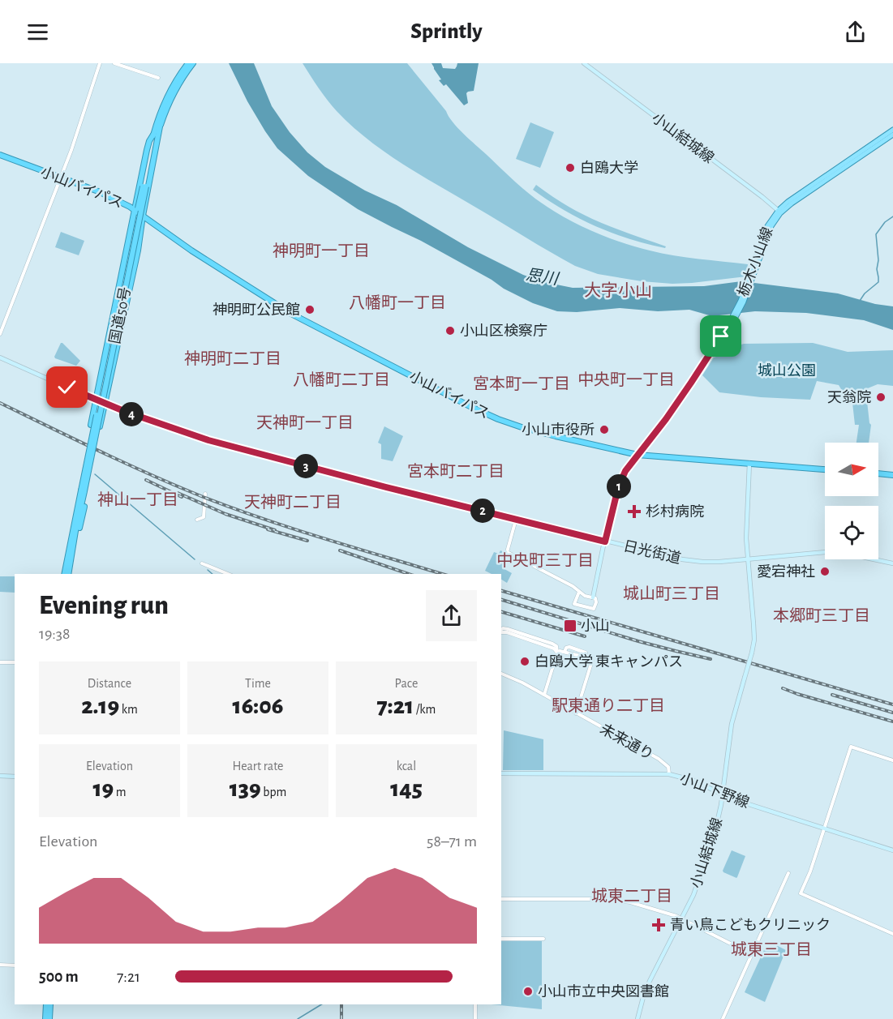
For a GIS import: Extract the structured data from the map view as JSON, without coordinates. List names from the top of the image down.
{
  "streets": {
    "highway": ["小山バイパス", "国道50号"],
    "main road": [
      "小山結城線",
      "栃木小山線",
      "日光街道",
      "小山下野線"
    ],
    "street": ["未来通り"]
  },
  "crossings": [
    ["小山結城線", "栃木小山線"],
    ["小山結城線", "日光街道"],
    ["小山結城線", "小山下野線"],
    ["小山バイパス", "栃木小山線"],
    ["未来通り", "小山下野線"]
  ],
  "districts": [
    "神明町一丁目",
    "大字小山",
    "八幡町一丁目",
    "神明町二丁目",
    "八幡町二丁目",
    "中央町一丁目",
    "宮本町一丁目",
    "天神町一丁目",
    "宮本町二丁目",
    "神山一丁目",
    "天神町二丁目",
    "中央町三丁目",
    "城山町三丁目",
    "本郷町三丁目",
    "駅東通り二丁目",
    "城東二丁目",
    "城東三丁目"
  ],
  "water": ["思川"],
  "parks": ["城山公園"],
  "places": {
    "other": [
      "白鴎大学",
      "神明町公民館",
      "小山区検察庁",
      "天翁院",
      "小山市役所",
      "愛宕神社",
      "白鴎大学 東キャンパス",
      "小山市立中央図書館"
    ],
    "health": ["杉村病院", "青い鳥こどもクリニック"],
    "transit": ["小山"]
  },
  "north": "right",
  "page": {
    "header": "Sprintly",
    "pins": [
      "4",
      "3",
      "1",
      "2"
    ],
    "heading": ["Evening run", "19:38"],
    "stats": [
      ["Distance", "2.19 km"],
      ["Time", "16:06"],
      ["Pace", "7:21 /km"],
      ["Elevation", "19 m"],
      ["Heart rate", "139 bpm"],
      ["kcal", "145"]
    ],
    "chart": ["Elevation", "58–71 m"],
    "list": [
      {
        "name": "500 m",
        "note": "7:21"
      }
    ]
  }
}
